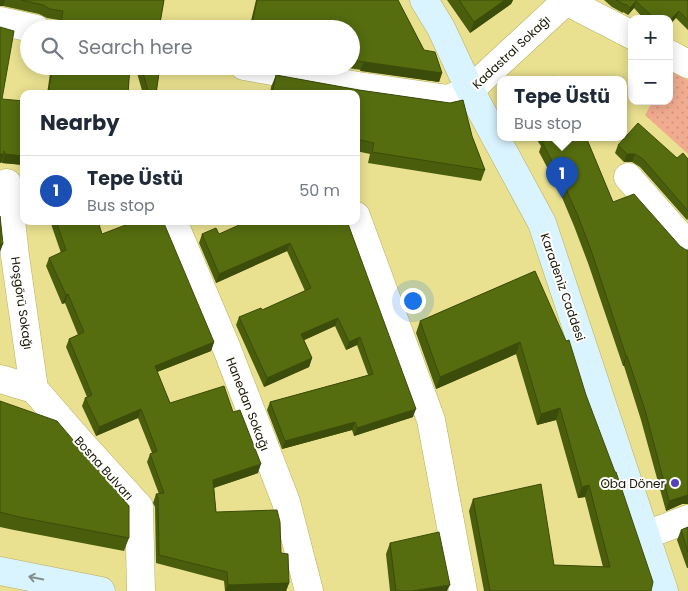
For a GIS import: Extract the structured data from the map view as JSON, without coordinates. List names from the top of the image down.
{
  "streets": {
    "main road": ["Karadeniz Caddesi"],
    "street": [
      "Kadastral Sokağı",
      "Hoşgörü Sokağı",
      "Hanedan Sokağı",
      "Bosna Bulvarı"
    ]
  },
  "crossings": [
    ["Kadastral Sokağı", "Karadeniz Caddesi"],
    ["Hoşgörü Sokağı", "Bosna Bulvarı"]
  ],
  "places": ["Oba Döner"],
  "page": {
    "map_buttons": ["+", "−"],
    "search": "Search here",
    "popup": ["Tepe Üstü", "Bus stop"],
    "heading": "Nearby",
    "list": [
      {
        "mark": "1",
        "name": "Tepe Üstü",
        "note": "Bus stop",
        "value": "50 m"
      }
    ],
    "pins": "1"
  }
}
